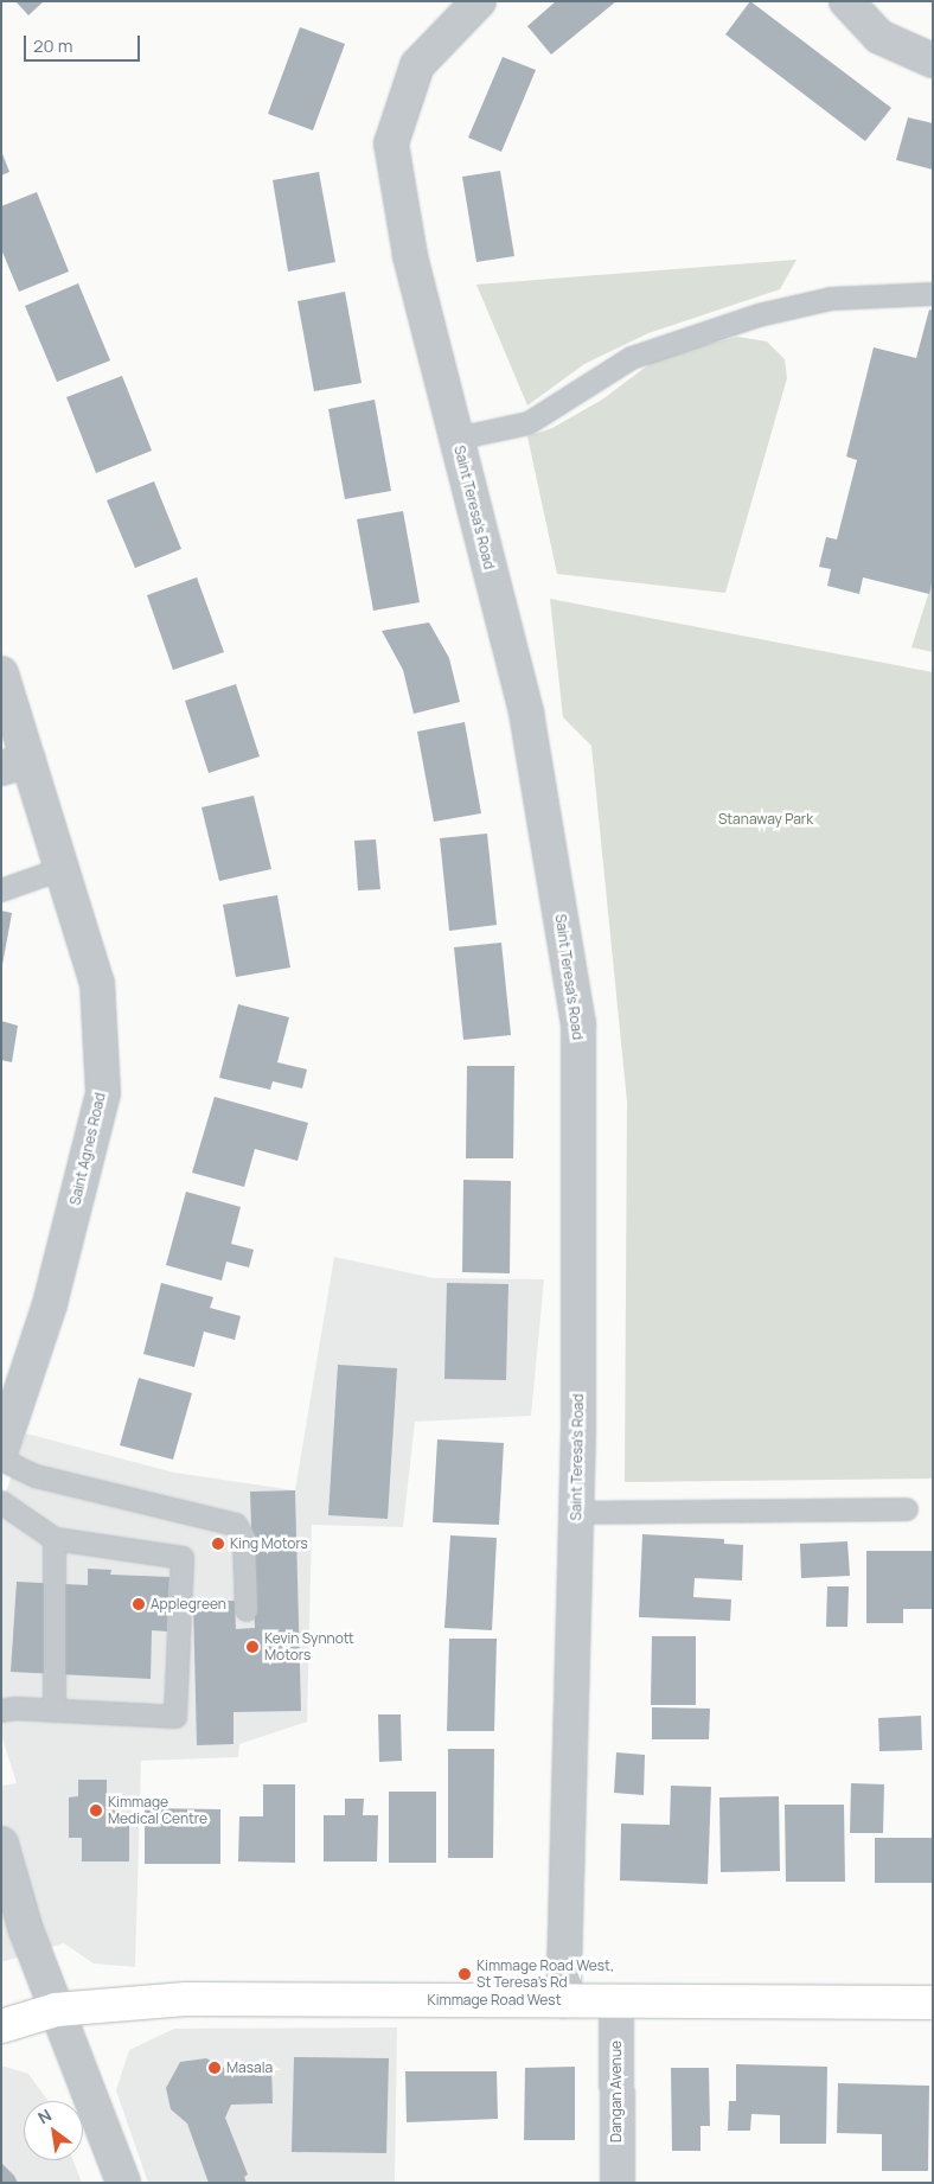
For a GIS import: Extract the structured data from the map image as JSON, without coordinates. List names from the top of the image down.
{
  "streets": {
    "main road": ["Kimmage Road West"],
    "street": ["Saint Teresa's Road", "Saint Agnes Road", "Dangan Avenue"]
  },
  "crossings": [
    ["Saint Teresa's Road", "Kimmage Road West"],
    ["Kimmage Road West", "Dangan Avenue"]
  ],
  "parks": ["Stanaway Park"],
  "places": [
    "King Motors",
    "Applegreen",
    "Kevin Synnott Motors",
    "Kimmage Medical Centre",
    "Kimmage Road West, St Teresa's Rd",
    "Masala"
  ],
  "scale_bar": "20 m",
  "north": "top left"
}
